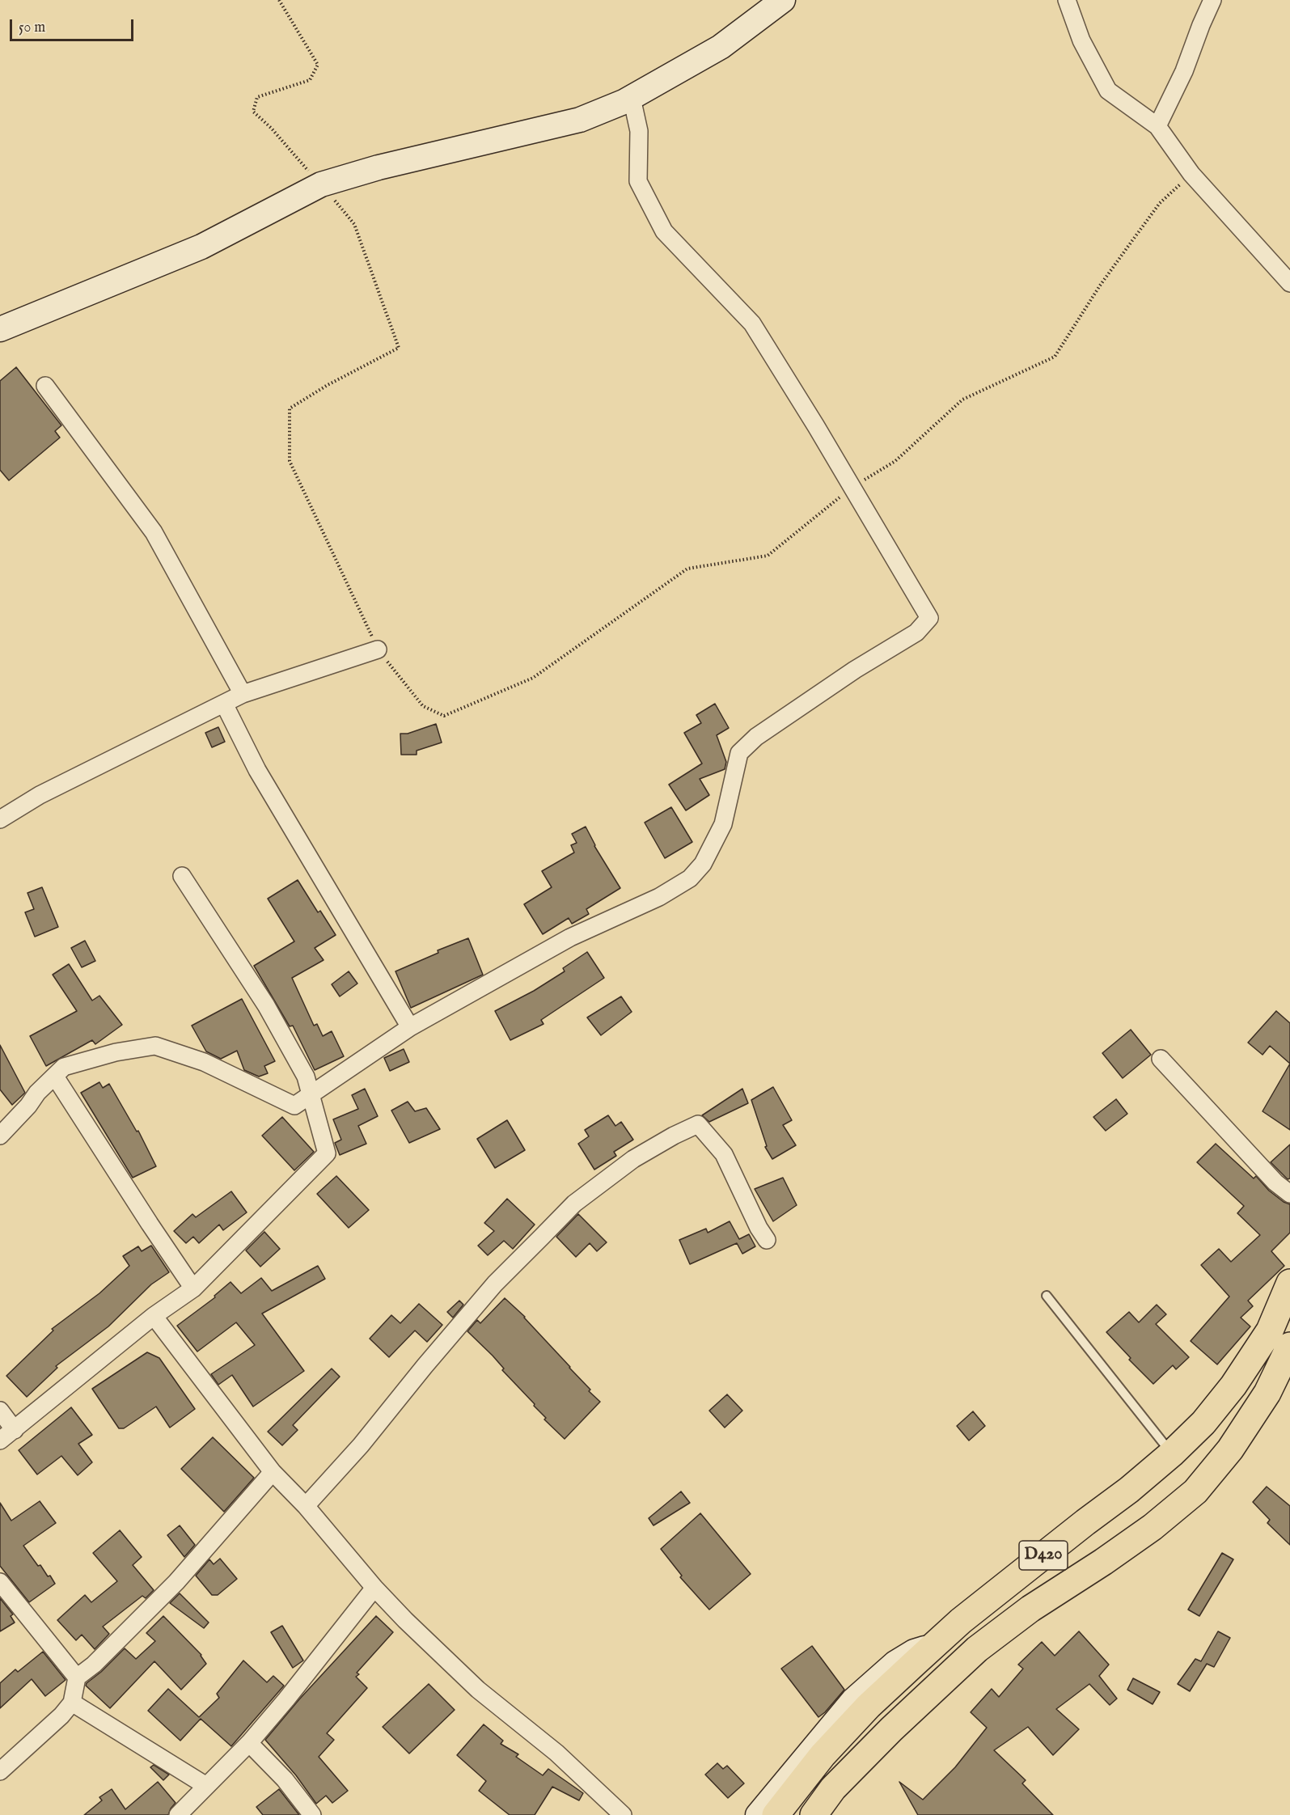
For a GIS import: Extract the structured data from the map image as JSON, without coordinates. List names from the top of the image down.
{
  "streets": {
    "highway": ["D420"]
  },
  "scale_bar": "50 m"
}
